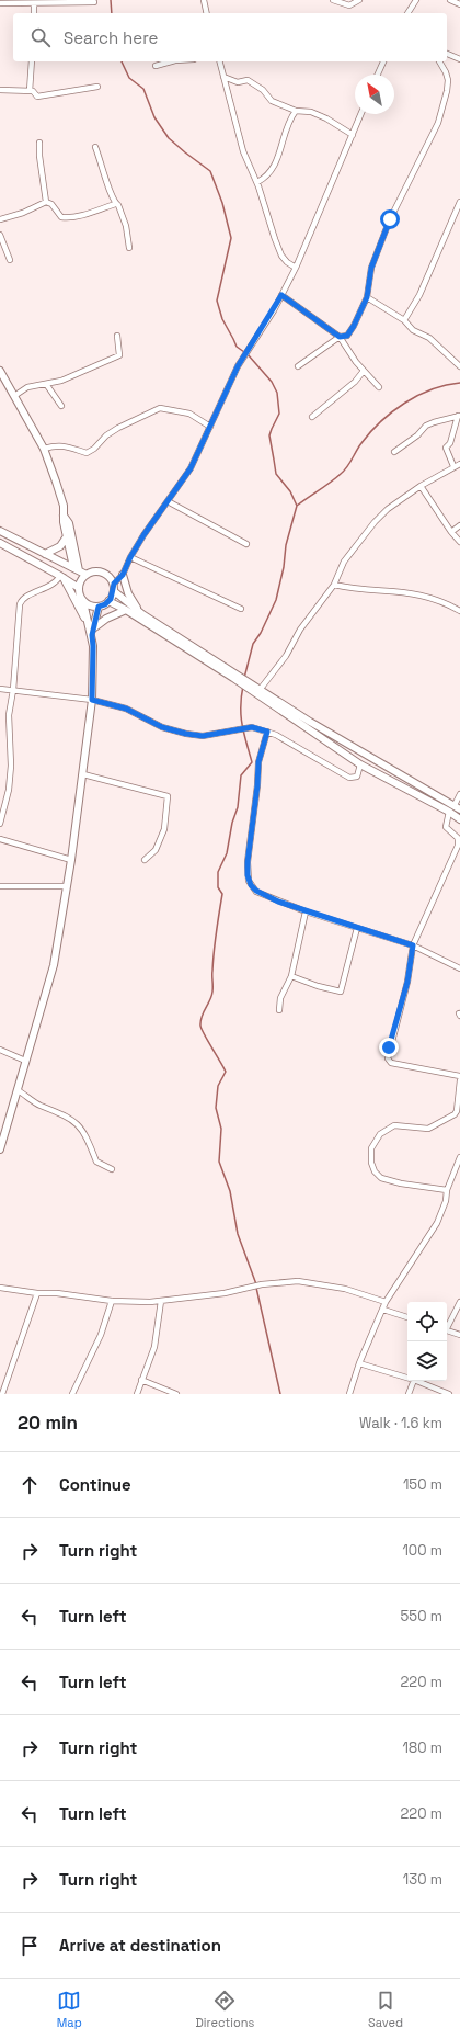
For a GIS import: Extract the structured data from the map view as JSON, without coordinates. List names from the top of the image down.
{
  "north": "top left",
  "page": {
    "search": "Search here",
    "heading": ["20 min", "Walk · 1.6 km"],
    "list": [
      ["Continue", "150 m"],
      ["Turn right", "100 m"],
      ["Turn left", "550 m"],
      ["Turn left", "220 m"],
      ["Turn right", "180 m"],
      ["Turn left", "220 m"],
      ["Turn right", "130 m"],
      "Arrive at destination"
    ],
    "nav": ["Map", "Directions", "Saved"]
  }
}
